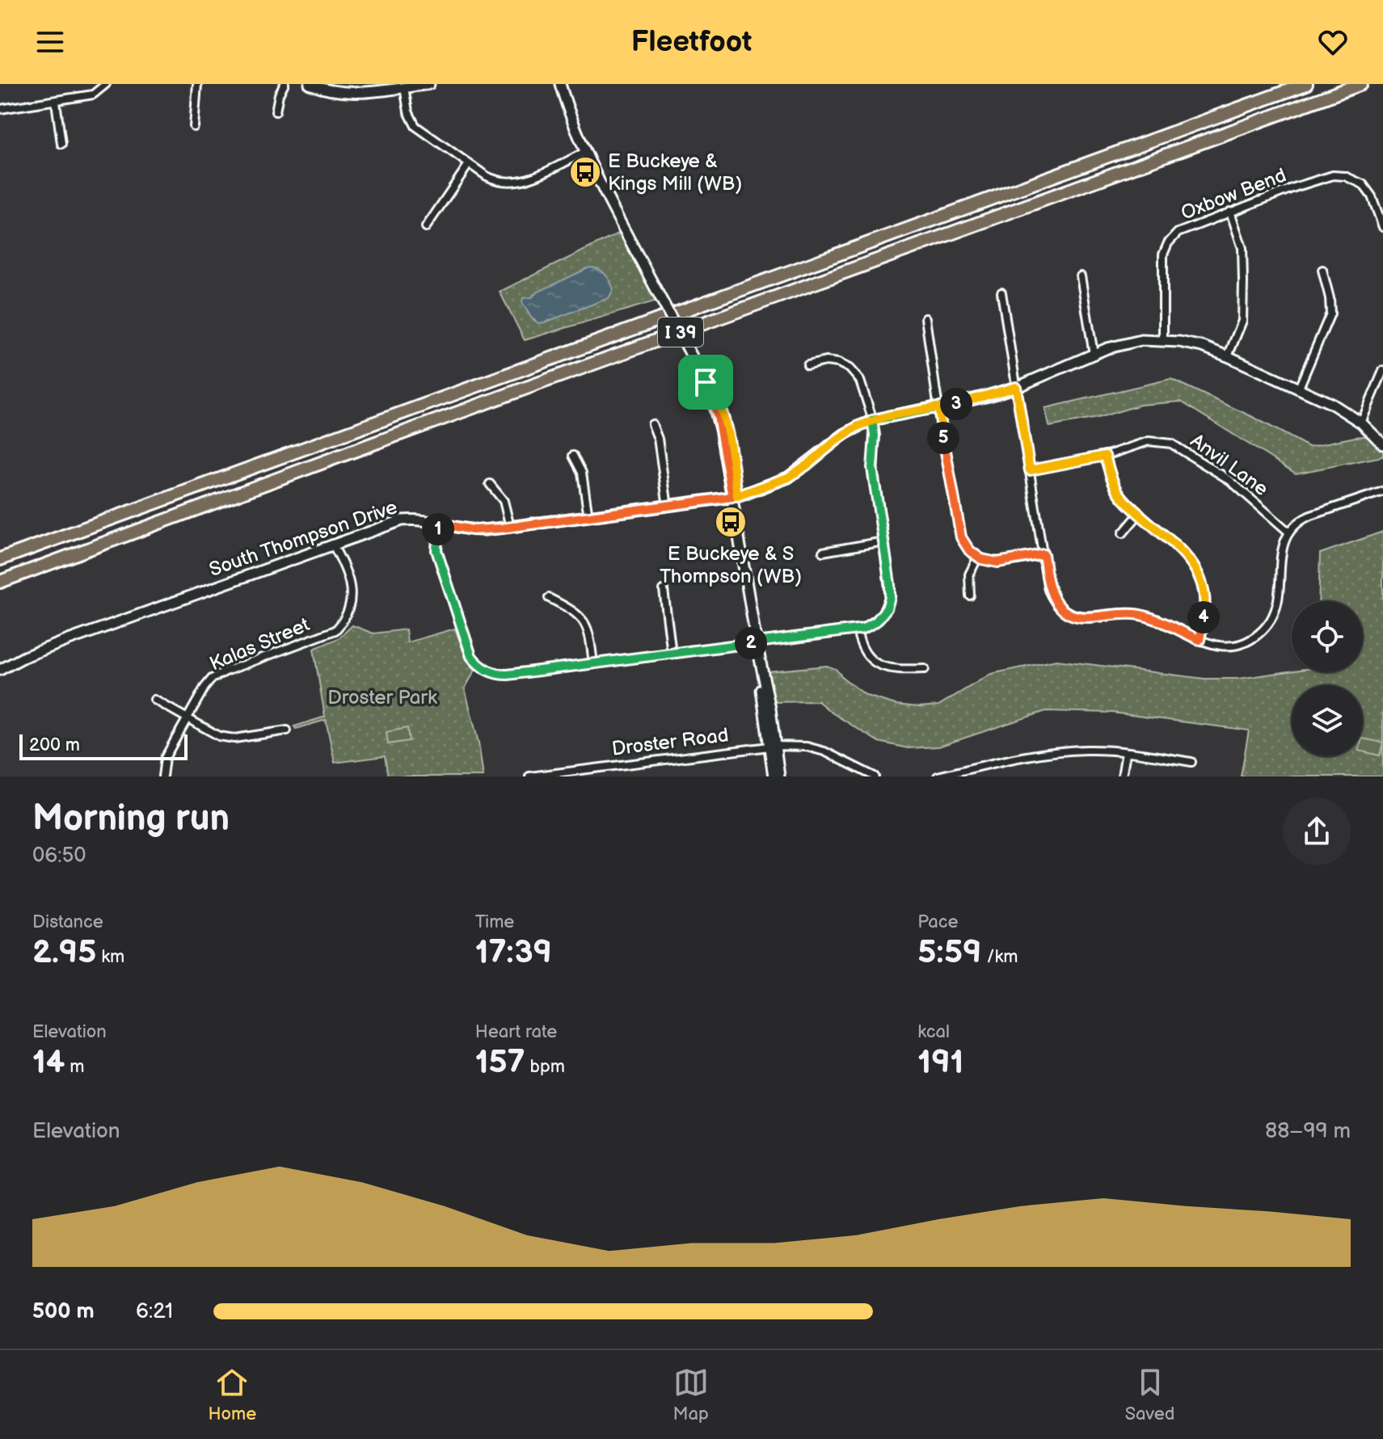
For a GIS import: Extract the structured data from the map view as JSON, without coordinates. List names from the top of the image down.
{
  "streets": {
    "highway": ["I 39"],
    "street": [
      "Oxbow Bend",
      "Anvil Lane",
      "South Thompson Drive",
      "Kalas Street",
      "Droster Road"
    ]
  },
  "crossings": [
    ["Oxbow Bend", "South Thompson Drive"],
    ["South Thompson Drive", "Kalas Street"]
  ],
  "parks": ["Droster Park"],
  "places": {
    "bus stop": ["E Buckeye & Kings Mill (WB)", "E Buckeye & S Thompson (WB)"]
  },
  "scale_bar": "200 m",
  "page": {
    "header": "Fleetfoot",
    "pins": [
      "3",
      "5",
      "1",
      "4",
      "2"
    ],
    "scale": "200 m",
    "heading": ["Morning run", "06:50"],
    "stats": [
      ["Distance", "2.95 km"],
      ["Time", "17:39"],
      ["Pace", "5:59 /km"],
      ["Elevation", "14 m"],
      ["Heart rate", "157 bpm"],
      ["kcal", "191"]
    ],
    "chart": ["Elevation", "88–99 m"],
    "list": [
      {
        "name": "500 m",
        "note": "6:21"
      }
    ],
    "tabs": ["Home", "Map", "Saved"]
  }
}
